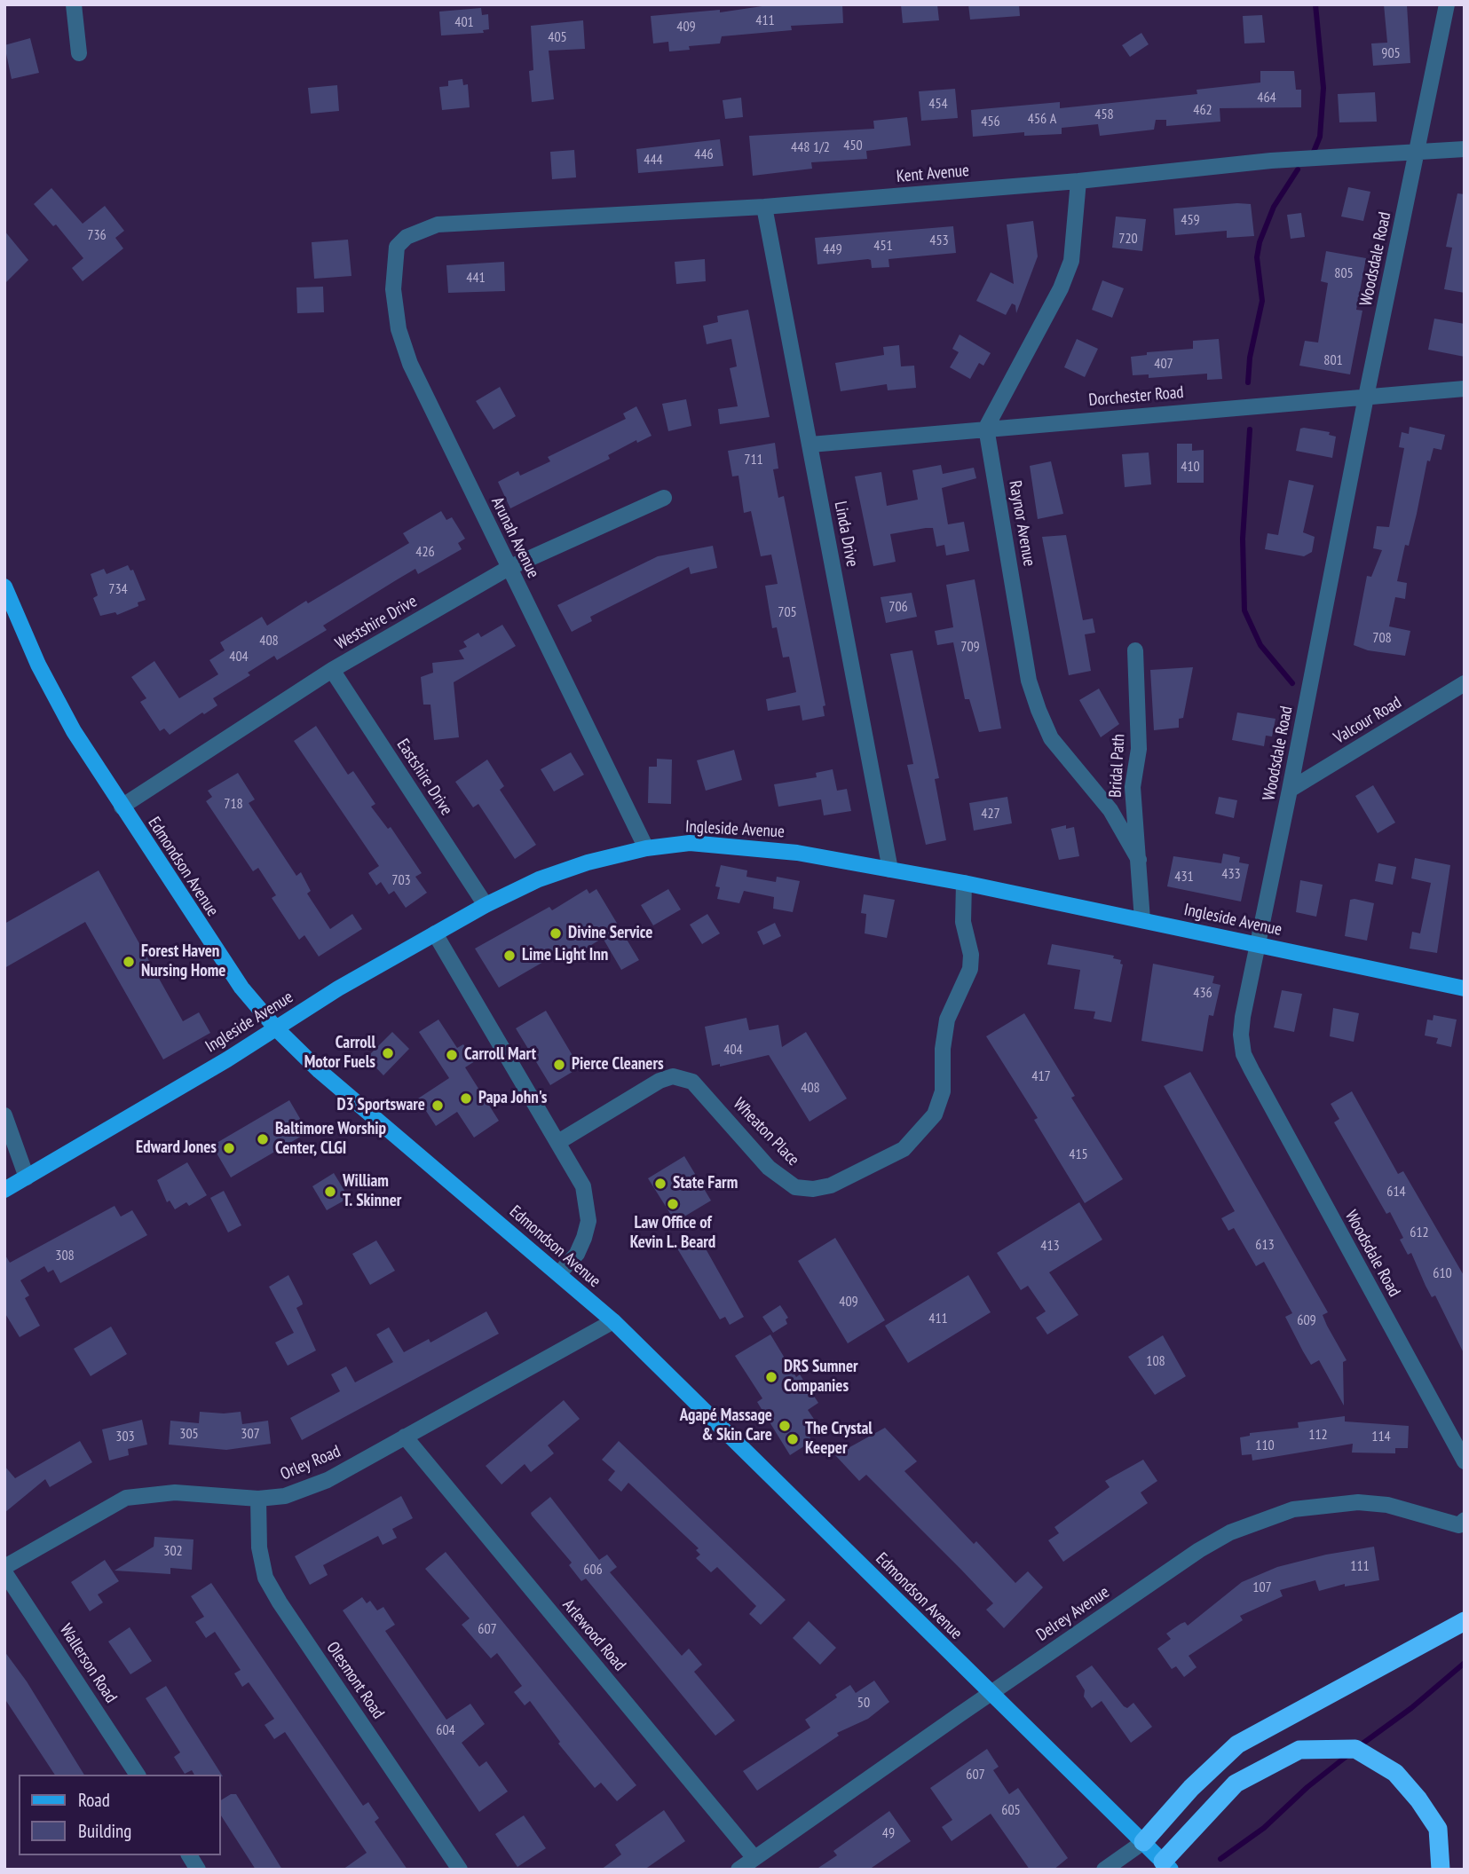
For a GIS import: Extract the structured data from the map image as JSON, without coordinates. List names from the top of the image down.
{
  "streets": {
    "main road": ["Ingleside Avenue", "Edmondson Avenue"],
    "street": [
      "Kent Avenue",
      "Woodsdale Road",
      "Dorchester Road",
      "Raynor Avenue",
      "Linda Drive",
      "Arunah Avenue",
      "Westshire Drive",
      "Valcour Road",
      "Bridal Path",
      "Eastshire Drive",
      "Wheaton Place",
      "Orley Road",
      "Delrey Avenue",
      "Arlewood Road",
      "Wallerson Road",
      "Olesmont Road"
    ]
  },
  "crossings": [
    ["Kent Avenue", "Woodsdale Road"],
    ["Kent Avenue", "Linda Drive"],
    ["Kent Avenue", "Arunah Avenue"],
    ["Woodsdale Road", "Dorchester Road"],
    ["Woodsdale Road", "Valcour Road"],
    ["Woodsdale Road", "Ingleside Avenue"],
    ["Dorchester Road", "Raynor Avenue"],
    ["Dorchester Road", "Linda Drive"],
    ["Raynor Avenue", "Bridal Path"],
    ["Linda Drive", "Ingleside Avenue"],
    ["Arunah Avenue", "Westshire Drive"],
    ["Arunah Avenue", "Ingleside Avenue"],
    ["Westshire Drive", "Eastshire Drive"],
    ["Westshire Drive", "Edmondson Avenue"],
    ["Bridal Path", "Ingleside Avenue"],
    ["Eastshire Drive", "Ingleside Avenue"],
    ["Ingleside Avenue", "Edmondson Avenue"],
    ["Ingleside Avenue", "Wheaton Place"],
    ["Edmondson Avenue", "Orley Road"],
    ["Edmondson Avenue", "Delrey Avenue"],
    ["Orley Road", "Arlewood Road"],
    ["Orley Road", "Olesmont Road"],
    ["Delrey Avenue", "Arlewood Road"]
  ],
  "places": [
    "Divine Service",
    "Lime Light Inn",
    "Forest Haven Nursing Home",
    "Carroll Motor Fuels",
    "Carroll Mart",
    "Pierce Cleaners",
    "Papa John's",
    "D3 Sportsware",
    "Baltimore Worship Center, CLGI",
    "Edward Jones",
    "State Farm",
    "William T. Skinner",
    "Law Office of Kevin L. Beard",
    "DRS Sumner Companies",
    "Agapé Massage & Skin Care",
    "The Crystal Keeper"
  ],
  "house_numbers": [
    "411",
    "401",
    "409",
    "405",
    "905",
    "464",
    "454",
    "462",
    "458",
    "456 A",
    "456",
    "450",
    "448 1/2",
    "446",
    "444",
    "459",
    "736",
    "720",
    "453",
    "451",
    "449",
    "805",
    "441",
    "801",
    "407",
    "711",
    "410",
    "426",
    "734",
    "706",
    "705",
    "708",
    "408",
    "709",
    "404",
    "718",
    "427",
    "433",
    "431",
    "703",
    "436",
    "404",
    "417",
    "408",
    "415",
    "614",
    "612",
    "613",
    "413",
    "308",
    "610",
    "409",
    "411",
    "609",
    "108",
    "305",
    "307",
    "112",
    "303",
    "114",
    "110",
    "302",
    "111",
    "606",
    "107",
    "607",
    "50",
    "604",
    "607",
    "605",
    "49"
  ],
  "legend": ["Road", "Building"]
}
